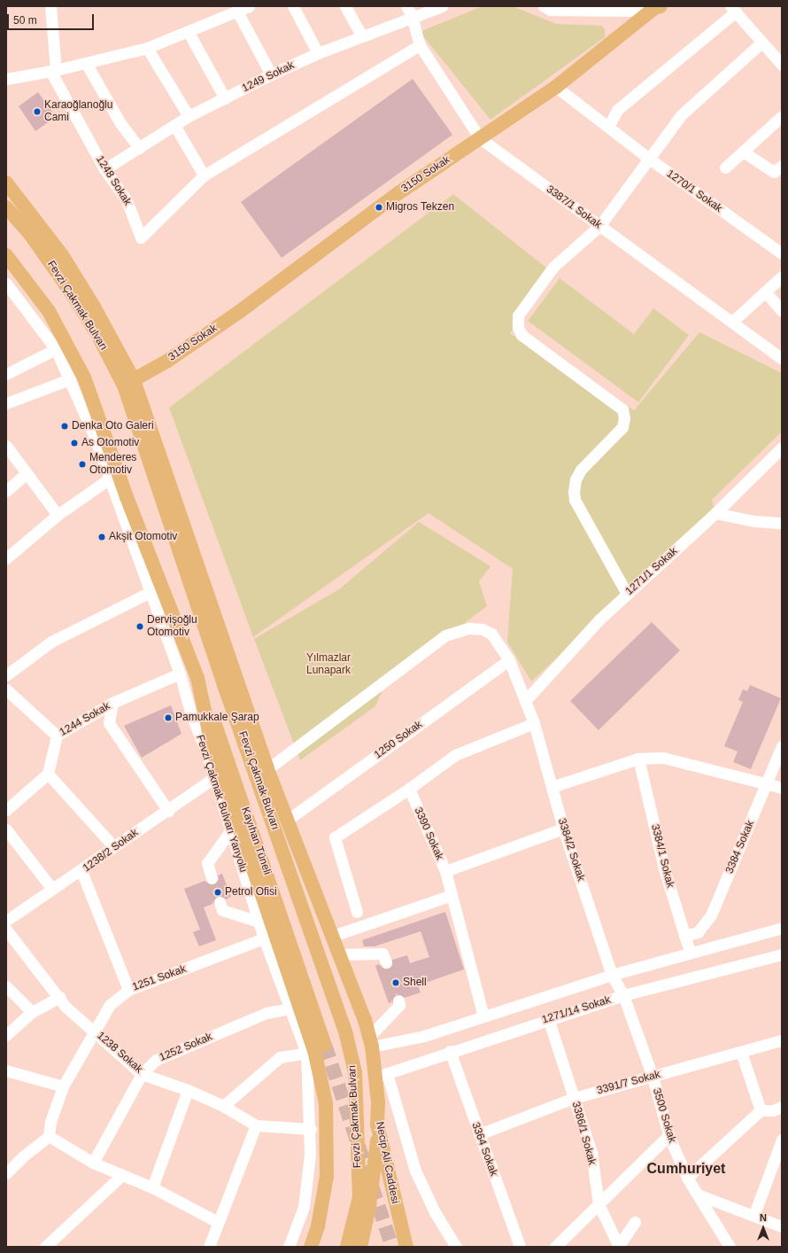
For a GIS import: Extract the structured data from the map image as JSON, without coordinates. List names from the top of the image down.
{
  "streets": {
    "main road": [
      "3150 Sokak",
      "Fevzi Çakmak Bulvarı",
      "Kayıhan Tüneli",
      "Necip Ali Caddesi"
    ],
    "street": [
      "1249 Sokak",
      "1248 Sokak",
      "1270/1 Sokak",
      "3387/1 Sokak",
      "1271/1 Sokak",
      "1244 Sokak",
      "1250 Sokak",
      "Fevzi Çakmak Bulvarı Yanyolu",
      "3390 Sokak",
      "3384 Sokak",
      "3384/2 Sokak",
      "1238/2 Sokak",
      "3384/1 Sokak",
      "1251 Sokak",
      "1271/14 Sokak",
      "1252 Sokak",
      "1238 Sokak",
      "3391/7 Sokak",
      "3500 Sokak",
      "3386/1 Sokak",
      "3364 Sokak"
    ]
  },
  "crossings": [
    ["1249 Sokak", "1248 Sokak"],
    ["1249 Sokak", "3387/1 Sokak"],
    ["3150 Sokak", "1270/1 Sokak"],
    ["3150 Sokak", "3387/1 Sokak"],
    ["3150 Sokak", "Fevzi Çakmak Bulvarı"],
    ["3150 Sokak", "Necip Ali Caddesi"],
    ["Fevzi Çakmak Bulvarı", "Necip Ali Caddesi"],
    ["1271/1 Sokak", "3384/2 Sokak"],
    ["1244 Sokak", "Fevzi Çakmak Bulvarı Yanyolu"],
    ["1250 Sokak", "3384/2 Sokak"],
    ["1250 Sokak", "Necip Ali Caddesi"],
    ["Fevzi Çakmak Bulvarı Yanyolu", "1238/2 Sokak"],
    ["Fevzi Çakmak Bulvarı Yanyolu", "1251 Sokak"],
    ["Fevzi Çakmak Bulvarı Yanyolu", "1252 Sokak"],
    ["Fevzi Çakmak Bulvarı Yanyolu", "1238 Sokak"],
    ["3384 Sokak", "3384/1 Sokak"],
    ["3384/2 Sokak", "3500 Sokak"],
    ["3384/2 Sokak", "Necip Ali Caddesi"],
    ["1251 Sokak", "1238 Sokak"],
    ["1271/14 Sokak", "3500 Sokak"],
    ["1271/14 Sokak", "3386/1 Sokak"],
    ["1271/14 Sokak", "3364 Sokak"],
    ["1271/14 Sokak", "Necip Ali Caddesi"],
    ["1252 Sokak", "1238 Sokak"],
    ["3391/7 Sokak", "3500 Sokak"],
    ["3391/7 Sokak", "3386/1 Sokak"],
    ["3391/7 Sokak", "3364 Sokak"]
  ],
  "districts": ["Cumhuriyet"],
  "parks": ["Yılmazlar Lunapark"],
  "places": [
    "Karaoğlanoğlu Cami",
    "Migros Tekzen",
    "Denka Oto Galeri",
    "As Otomotiv",
    "Menderes Otomotiv",
    "Akşit Otomotiv",
    "Dervişoğlu Otomotiv",
    "Pamukkale Şarap",
    "Petrol Ofisi",
    "Shell"
  ],
  "scale_bar": "50 m",
  "north": "top"
}
